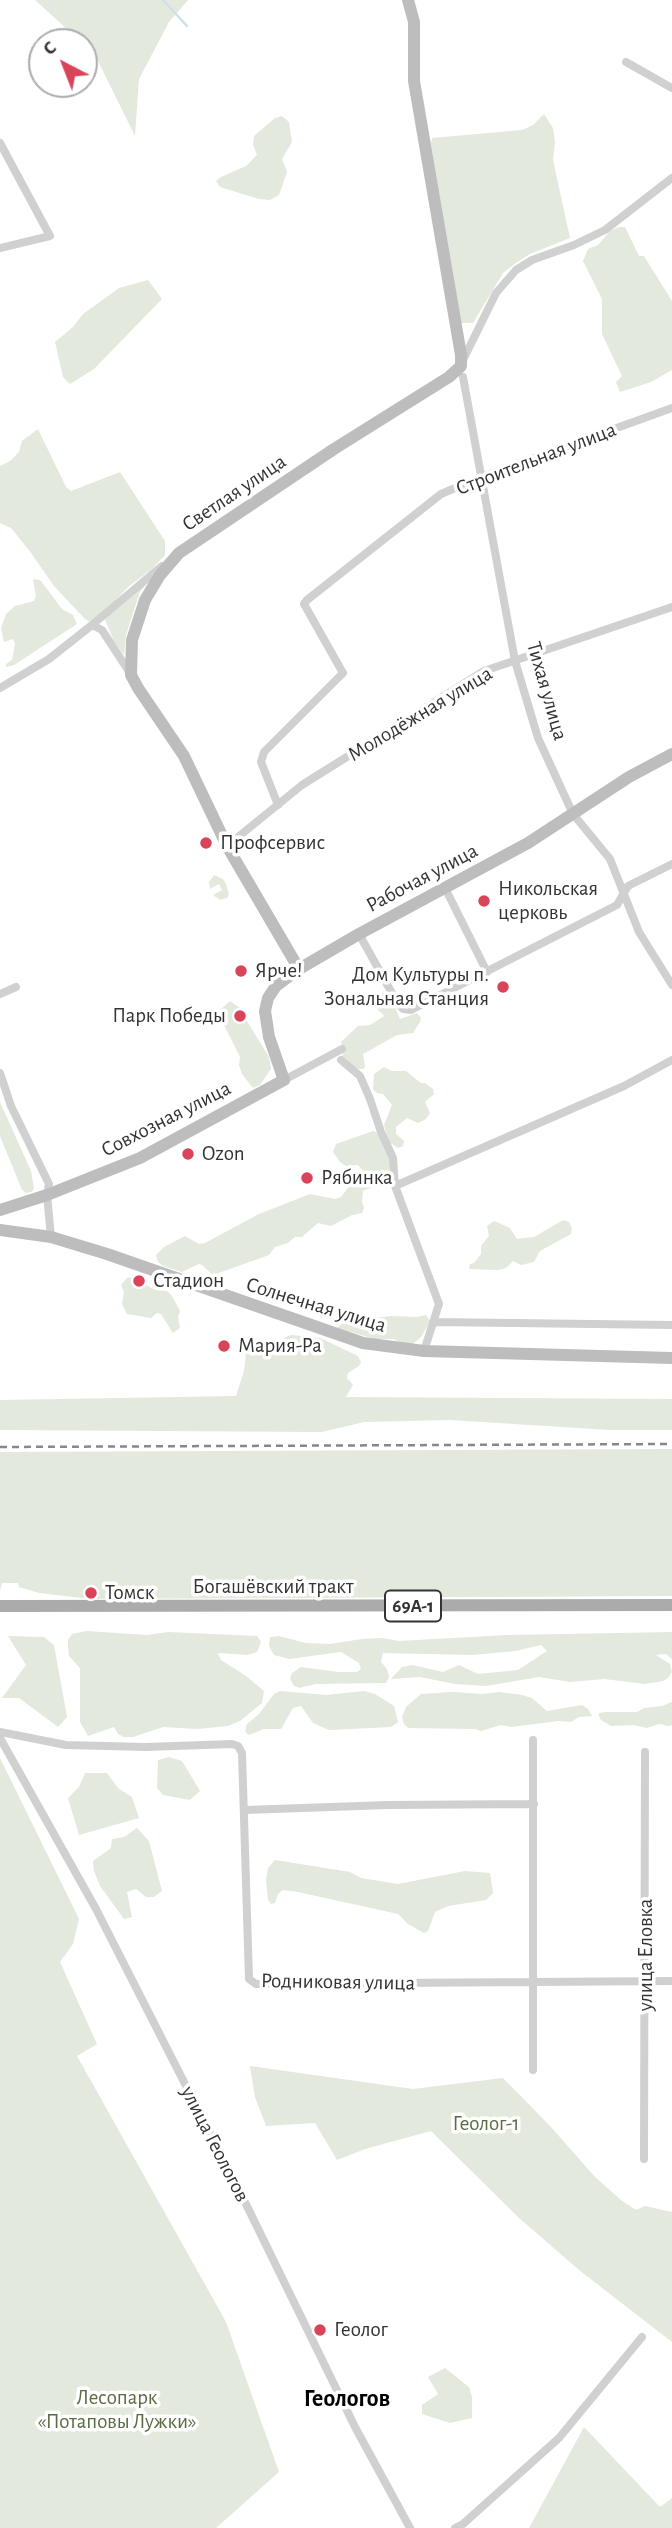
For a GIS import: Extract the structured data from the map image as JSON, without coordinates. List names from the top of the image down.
{
  "streets": {
    "main road": ["Богашёвский тракт", "69А-1"],
    "street": [
      "Строительная улица",
      "Светлая улица",
      "Тихая улица",
      "Молодёжная улица",
      "Рабочая улица",
      "Совхозная улица",
      "Солнечная улица",
      "улица Еловка",
      "Родниковая улица",
      "улица Геологов"
    ]
  },
  "crossings": [
    ["Строительная улица", "Тихая улица"],
    ["Строительная улица", "Молодёжная улица"],
    ["Светлая улица", "Тихая улица"],
    ["Тихая улица", "Молодёжная улица"],
    ["Тихая улица", "Рабочая улица"],
    ["Рабочая улица", "Совхозная улица"],
    ["улица Еловка", "Родниковая улица"]
  ],
  "districts": ["Геологов"],
  "parks": ["Геолог-1", "Лесопарк «Потаповы Лужки»"],
  "places": [
    "Профсервис",
    "Никольская церковь",
    "Ярче!",
    "Дом Культуры п. Зональная Станция",
    "Парк Победы",
    "Ozon",
    "Рябинка",
    "Стадион",
    "Мария-Ра",
    "Томск",
    "Геолог"
  ],
  "north": "top left"
}
